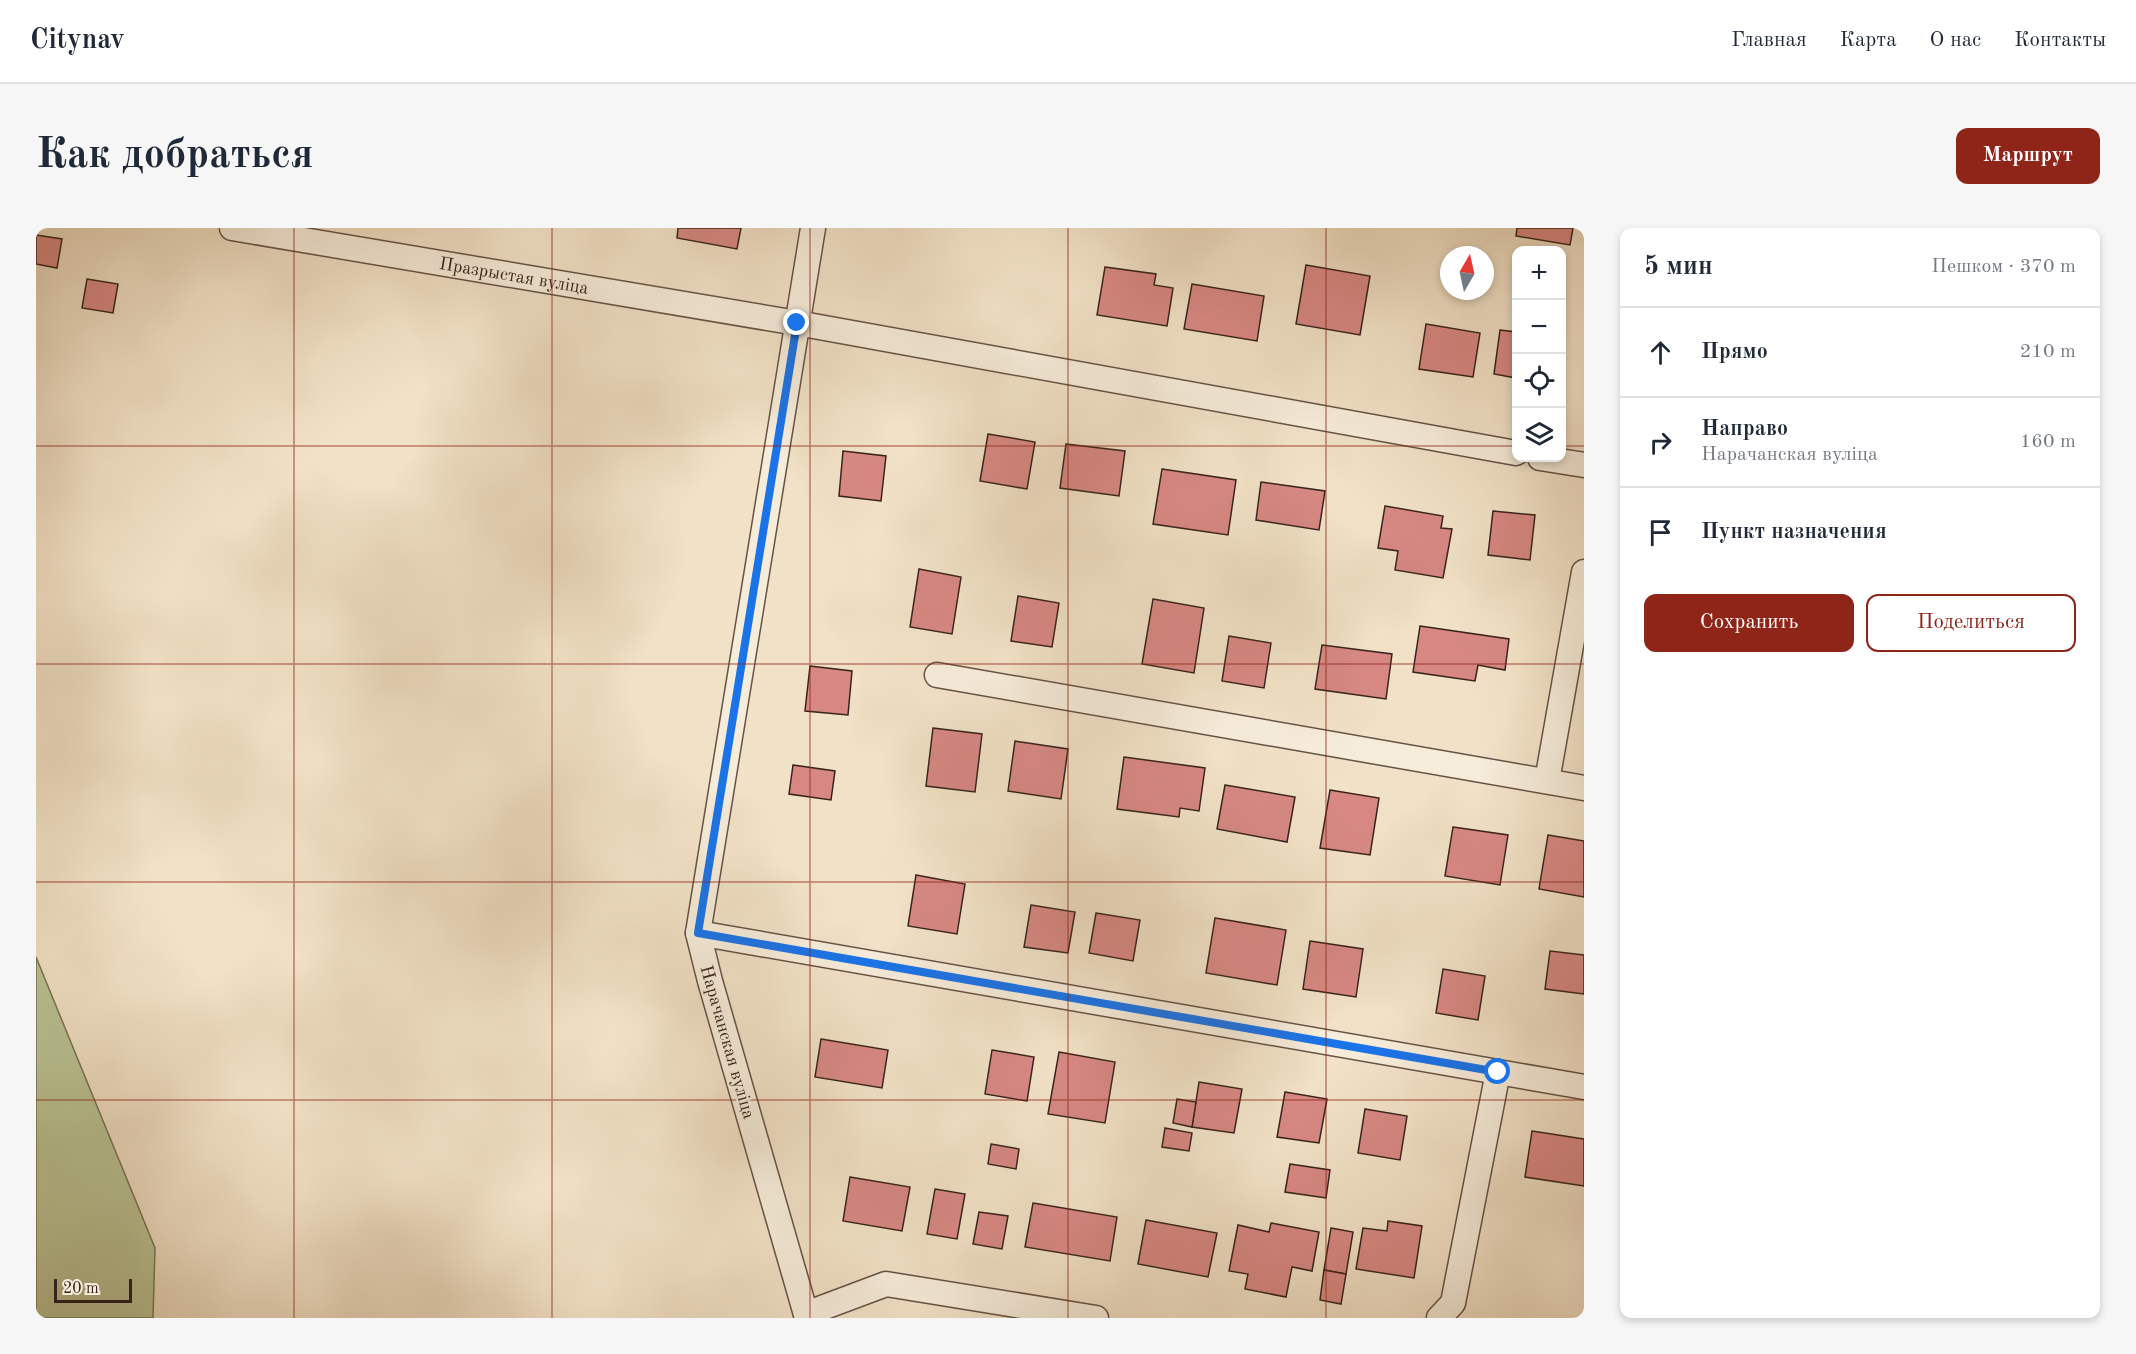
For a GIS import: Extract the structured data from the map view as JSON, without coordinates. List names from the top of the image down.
{
  "streets": {
    "street": ["Празрыстая вуліца", "Нарачанская вуліца"]
  },
  "crossings": [
    ["Празрыстая вуліца", "Нарачанская вуліца"]
  ],
  "scale_bar": "20 m",
  "north": "top",
  "page": {
    "header": "Citynav",
    "nav": [
      "Главная",
      "Карта",
      "О нас",
      "Контакты"
    ],
    "buttons": [
      "Маршрут",
      ["Сохранить", "Поделиться"]
    ],
    "title": "Как добраться",
    "heading": ["5 мин", "Пешком · 370 m"],
    "map_buttons": ["+", "−"],
    "list": [
      ["Прямо", "210 m"],
      ["Направо", "Нарачанская вуліца", "160 m"],
      "Пункт назначения"
    ],
    "scale": "20 m"
  }
}
